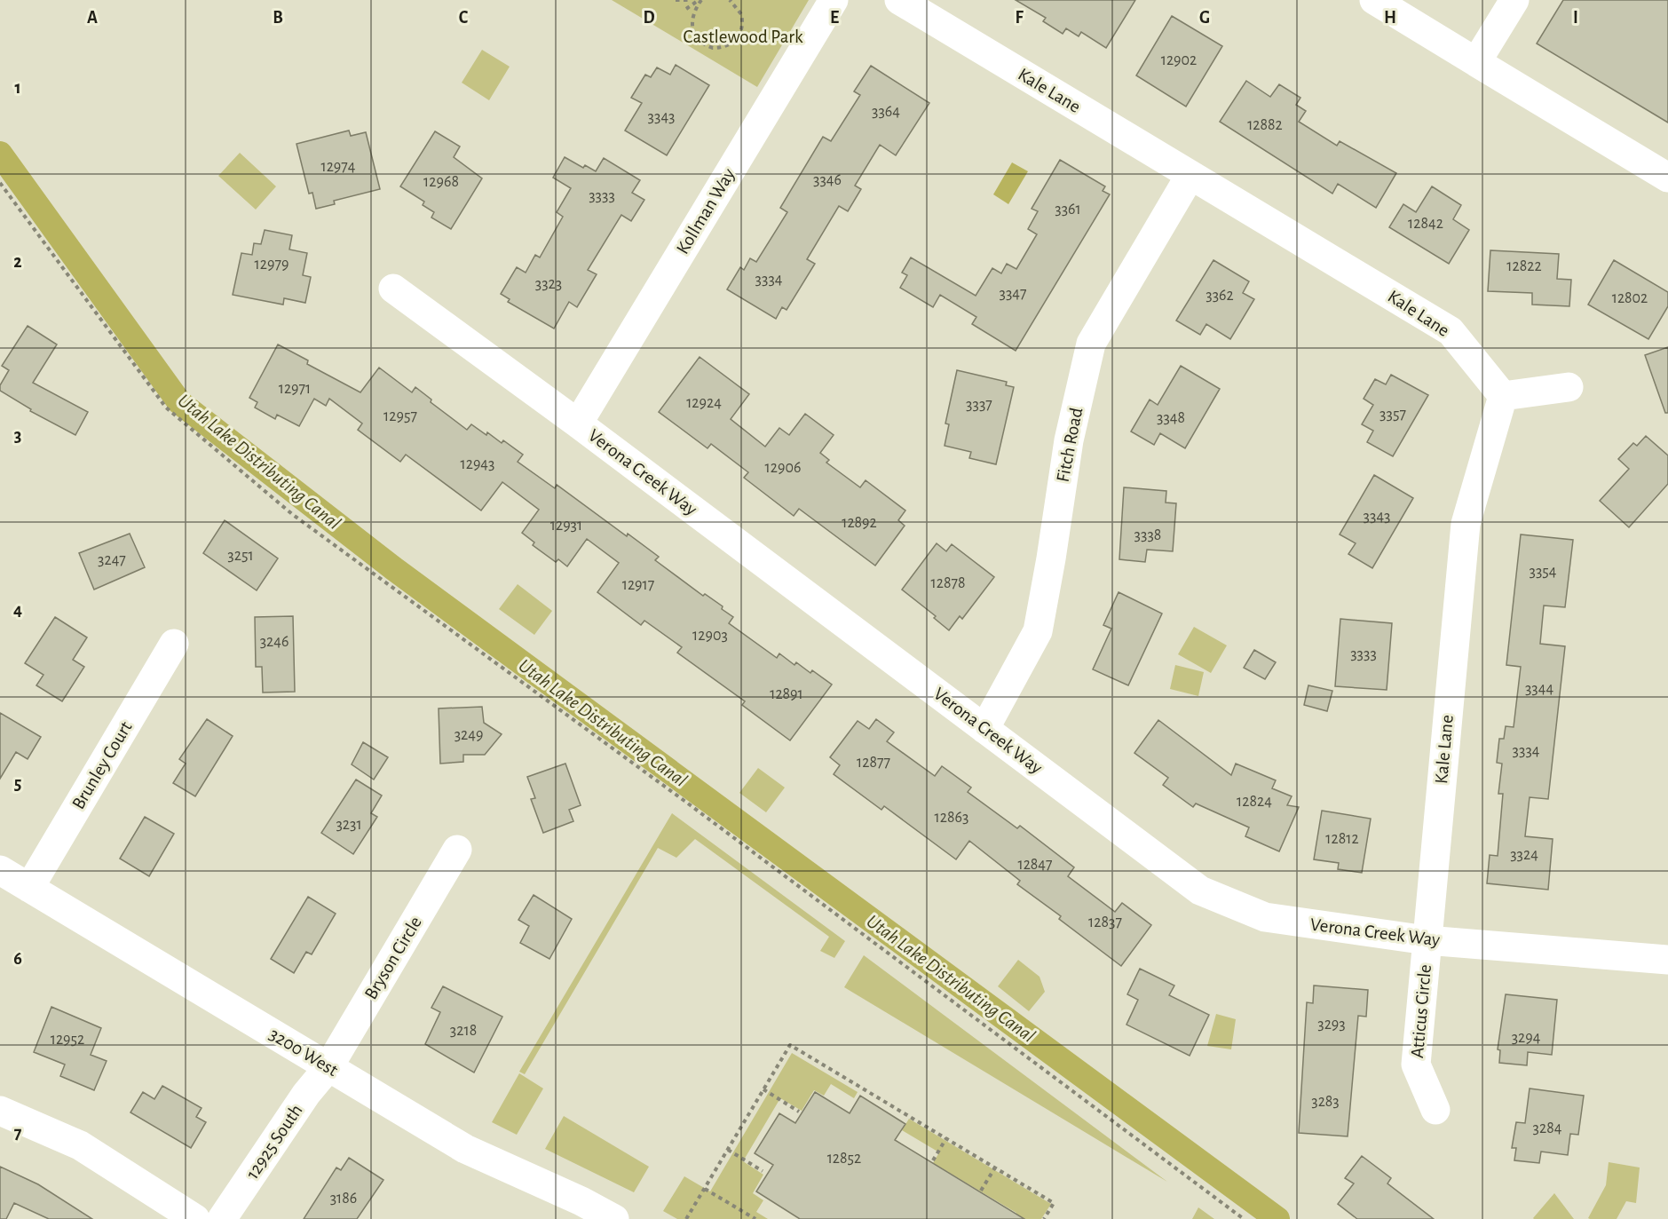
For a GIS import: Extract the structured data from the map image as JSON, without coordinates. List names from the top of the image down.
{
  "streets": {
    "street": [
      "Kale Lane",
      "Kollman Way",
      "Fitch Road",
      "Verona Creek Way",
      "Brunley Court",
      "Bryson Circle",
      "Atticus Circle",
      "3200 West",
      "12925 South"
    ]
  },
  "crossings": [
    ["Kale Lane", "Fitch Road"],
    ["Kale Lane", "Verona Creek Way"],
    ["Kale Lane", "Atticus Circle"],
    ["Kollman Way", "Verona Creek Way"],
    ["Fitch Road", "Verona Creek Way"],
    ["Verona Creek Way", "Atticus Circle"],
    ["Brunley Court", "3200 West"],
    ["Bryson Circle", "3200 West"],
    ["Bryson Circle", "12925 South"],
    ["3200 West", "12925 South"]
  ],
  "water": ["Utah Lake Distributing Canal"],
  "parks": ["Castlewood Park"],
  "house_numbers": [
    "12902",
    "3364",
    "3343",
    "12882",
    "12974",
    "3346",
    "12968",
    "3333",
    "3361",
    "12842",
    "12979",
    "12822",
    "3334",
    "3323",
    "3347",
    "3362",
    "12802",
    "12971",
    "12924",
    "3337",
    "3357",
    "12957",
    "3348",
    "12943",
    "12906",
    "3343",
    "12892",
    "12931",
    "3338",
    "3251",
    "3247",
    "3354",
    "12878",
    "12917",
    "12903",
    "3246",
    "3333",
    "3344",
    "12891",
    "3249",
    "3334",
    "12877",
    "12824",
    "12863",
    "3231",
    "12812",
    "3324",
    "12847",
    "12837",
    "3293",
    "3218",
    "3294",
    "12952",
    "3283",
    "3284",
    "12852",
    "3186"
  ],
  "grid": {
    "columns": [
      "A",
      "B",
      "C",
      "D",
      "E",
      "F",
      "G",
      "H",
      "I"
    ],
    "rows": [
      "1",
      "2",
      "3",
      "4",
      "5",
      "6",
      "7"
    ]
  }
}
